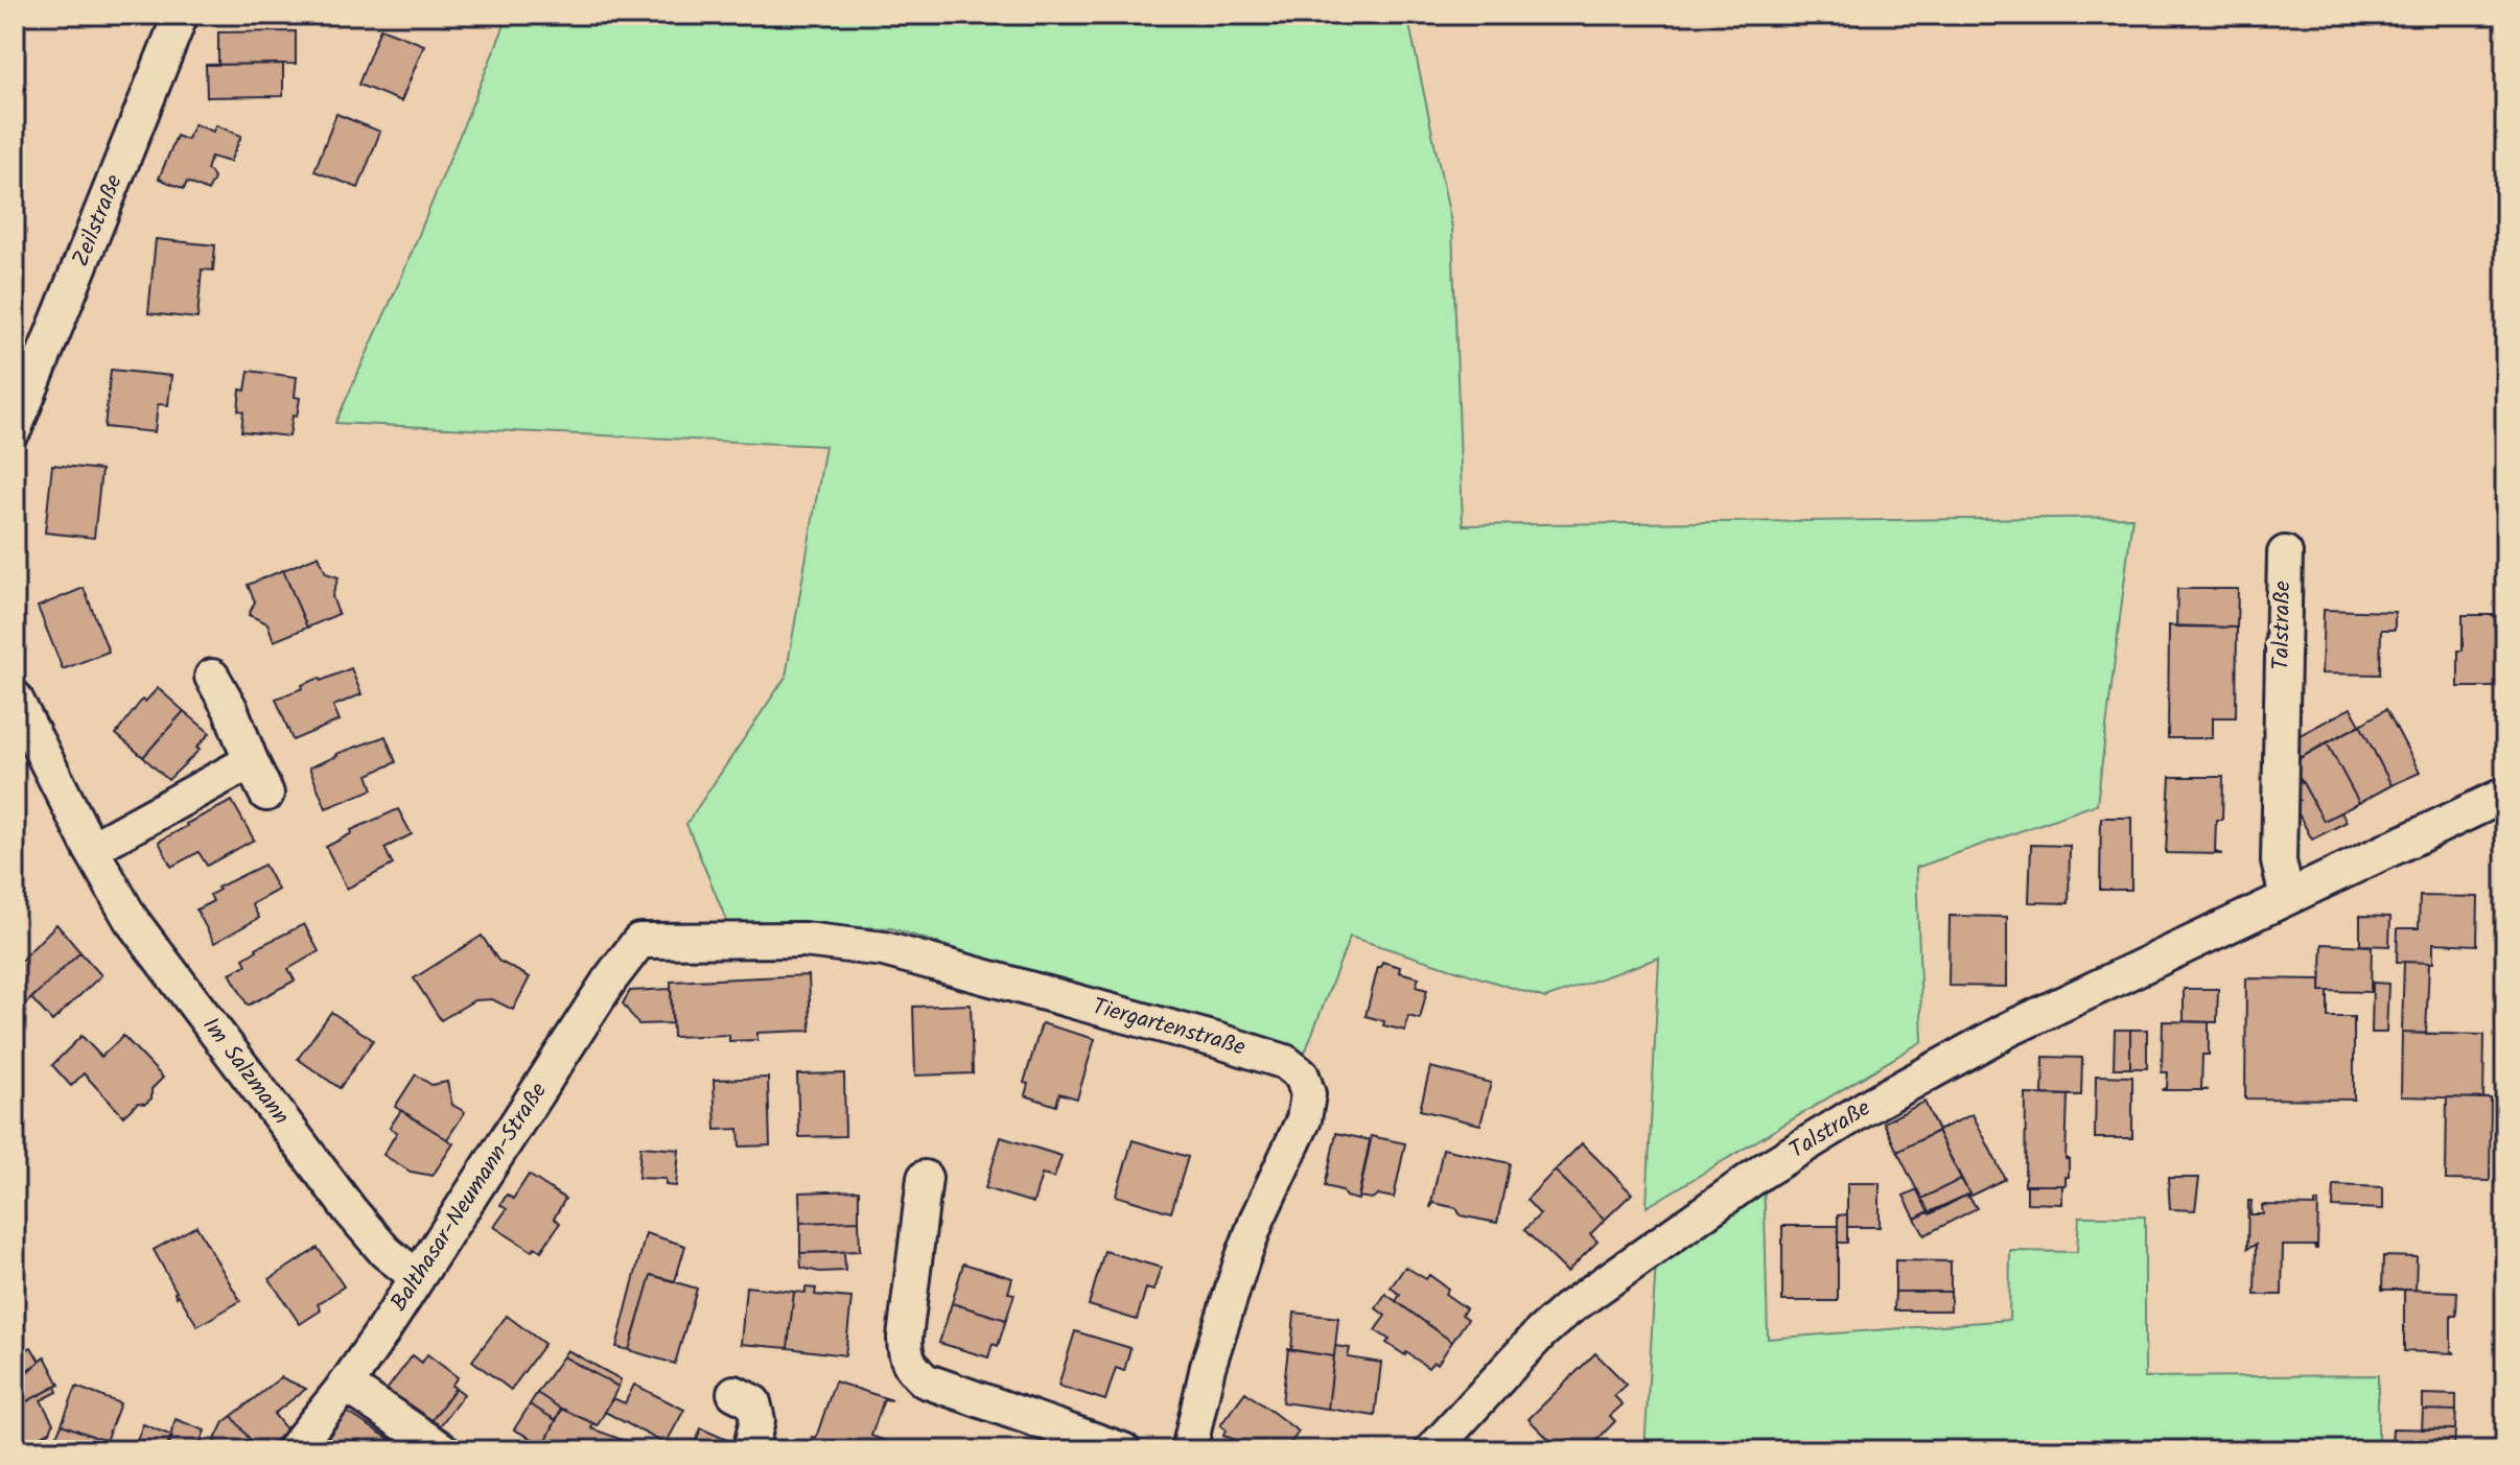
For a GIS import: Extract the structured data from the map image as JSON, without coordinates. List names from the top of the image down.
{
  "streets": {
    "street": [
      "Zeilstraße",
      "Talstraße",
      "Tiergartenstraße",
      "Im Salzmann",
      "Balthasar-Neumann-Straße"
    ]
  },
  "crossings": [
    ["Tiergartenstraße", "Balthasar-Neumann-Straße"],
    ["Im Salzmann", "Balthasar-Neumann-Straße"]
  ]
}
